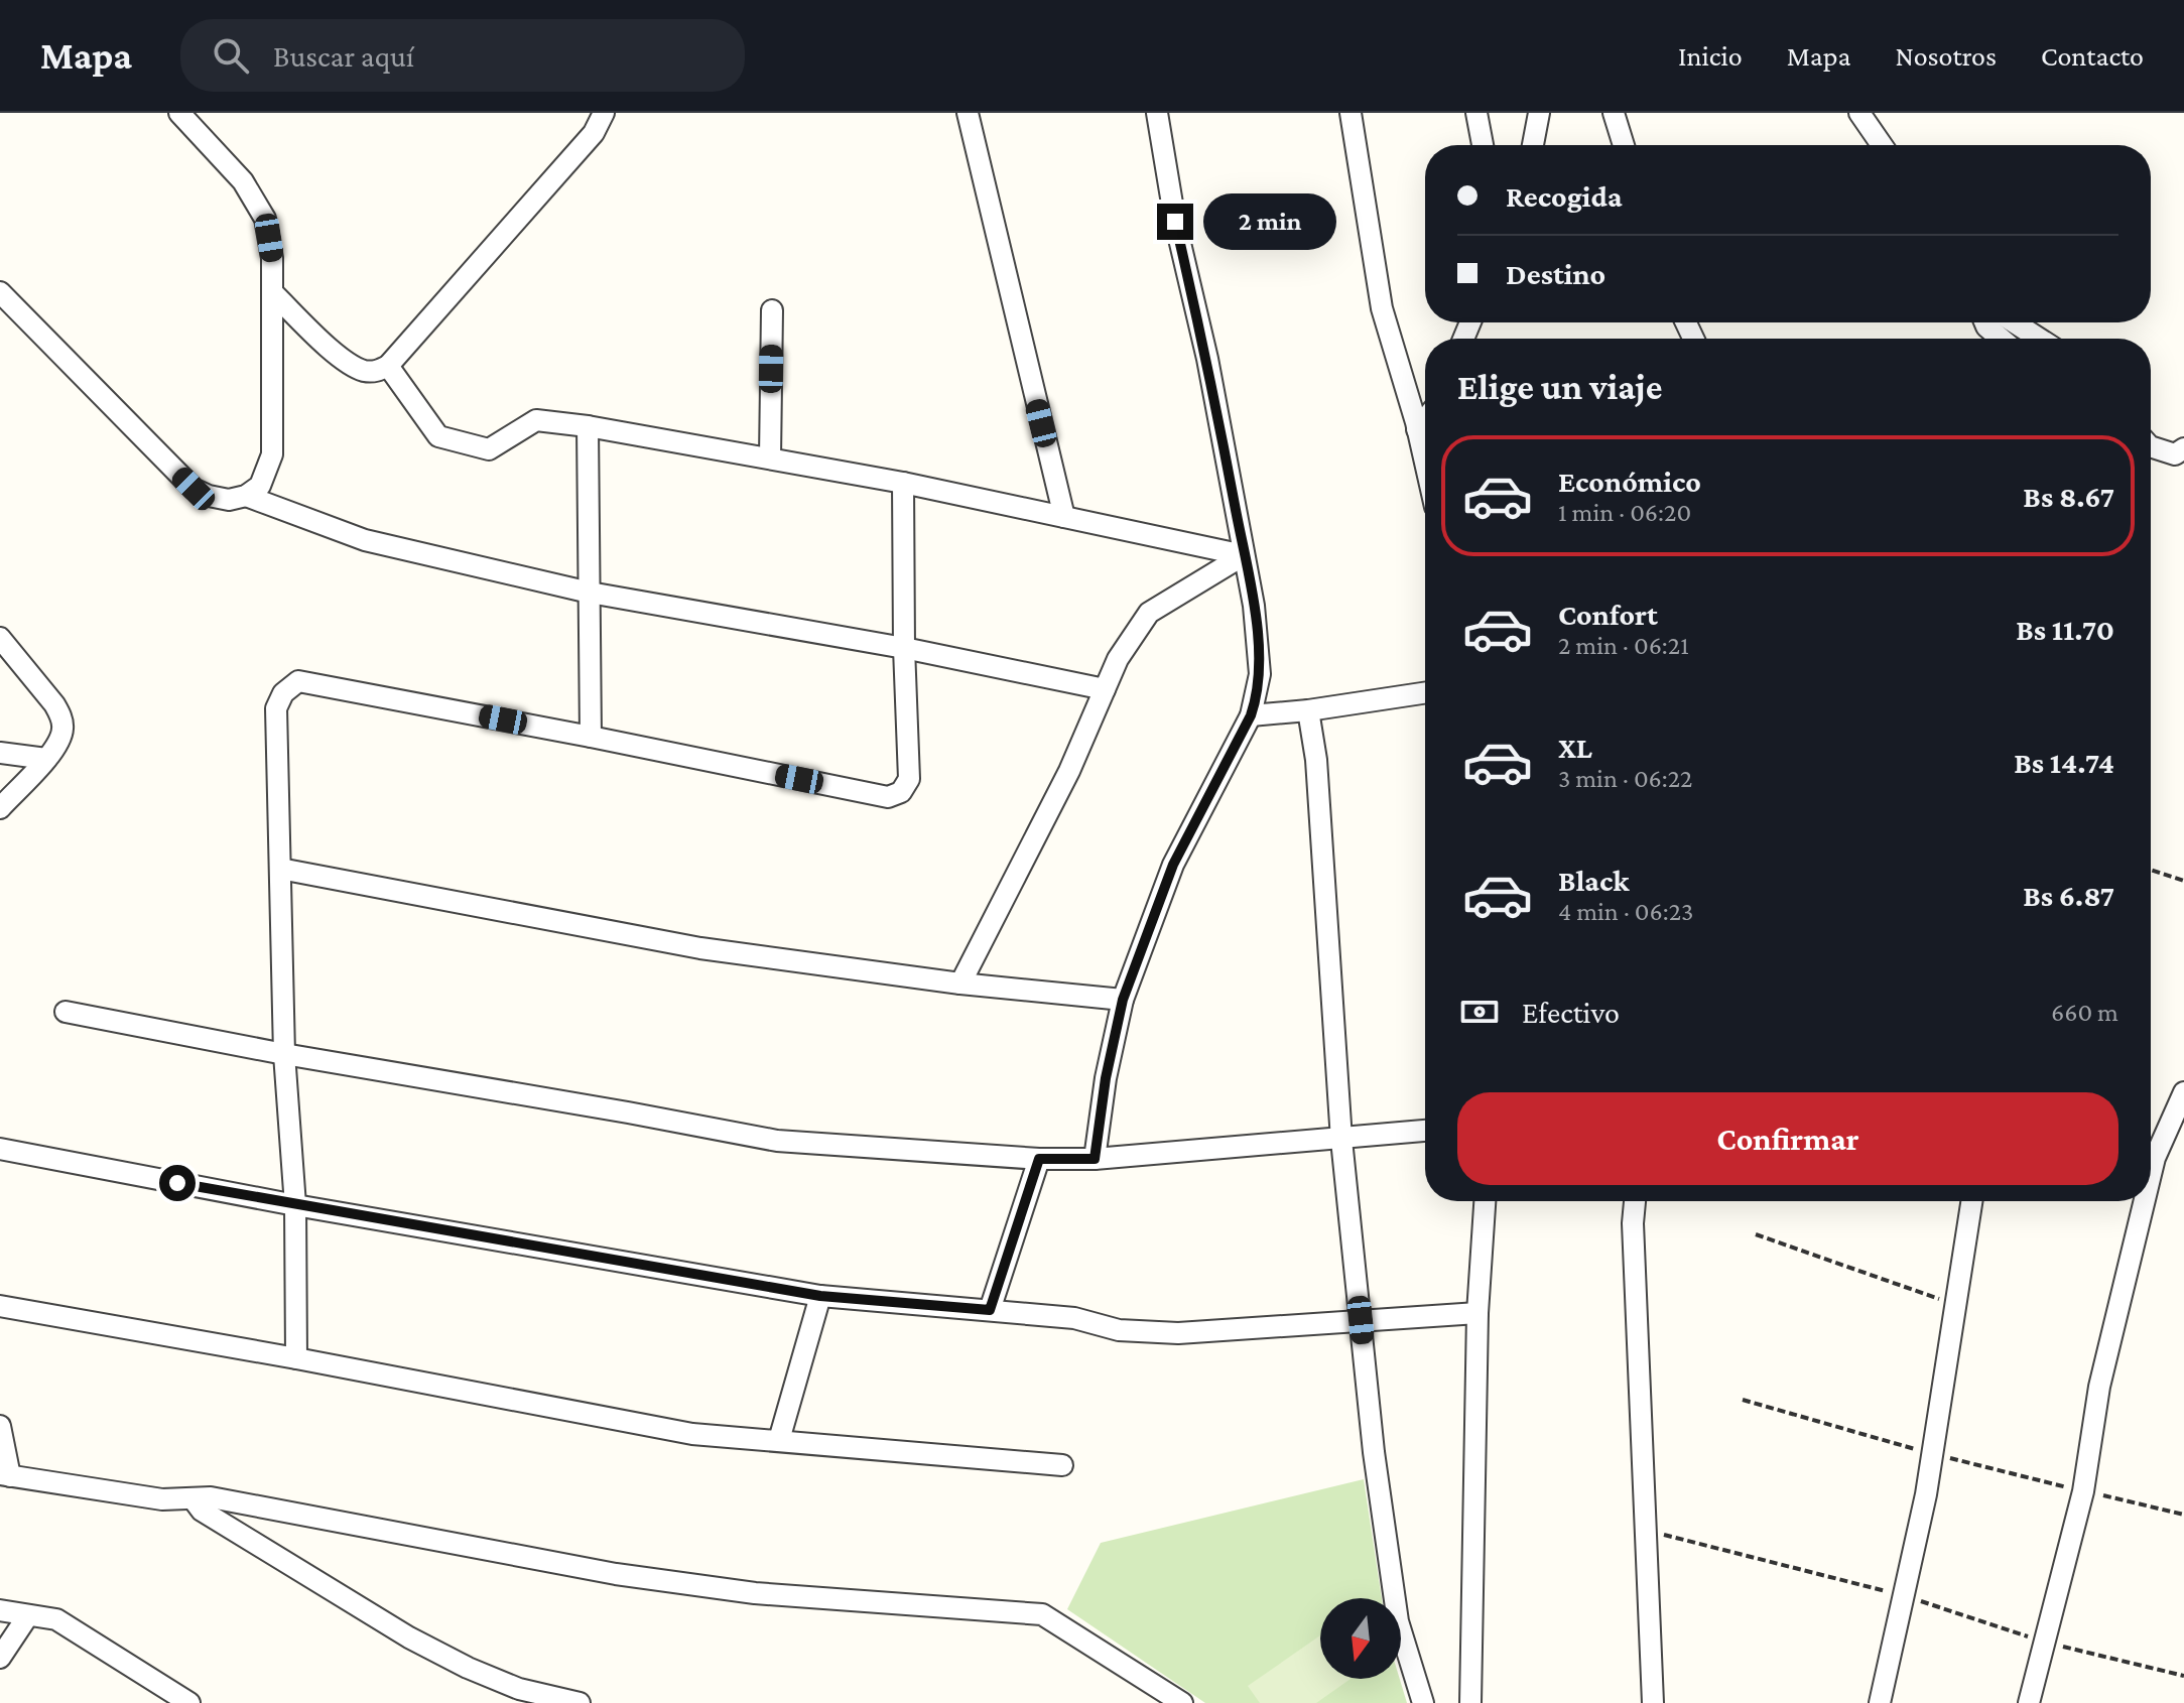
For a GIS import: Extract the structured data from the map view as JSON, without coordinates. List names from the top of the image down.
{
  "north": "bottom",
  "page": {
    "header": "Mapa",
    "search": "Buscar aquí",
    "nav": [
      "Inicio",
      "Mapa",
      "Nosotros",
      "Contacto"
    ],
    "banner": ["Recogida", "Destino"],
    "bubble": "2 min",
    "heading": "Elige un viaje",
    "list": [
      {
        "name": "Económico",
        "note": "1 min · 06:20",
        "value": "Bs 8.67"
      },
      {
        "name": "Confort",
        "note": "2 min · 06:21",
        "value": "Bs 11.70"
      },
      {
        "name": "XL",
        "note": "3 min · 06:22",
        "value": "Bs 14.74"
      },
      {
        "name": "Black",
        "note": "4 min · 06:23",
        "value": "Bs 6.87"
      }
    ],
    "pay": ["Efectivo", "660 m"],
    "buttons": "Confirmar"
  }
}
